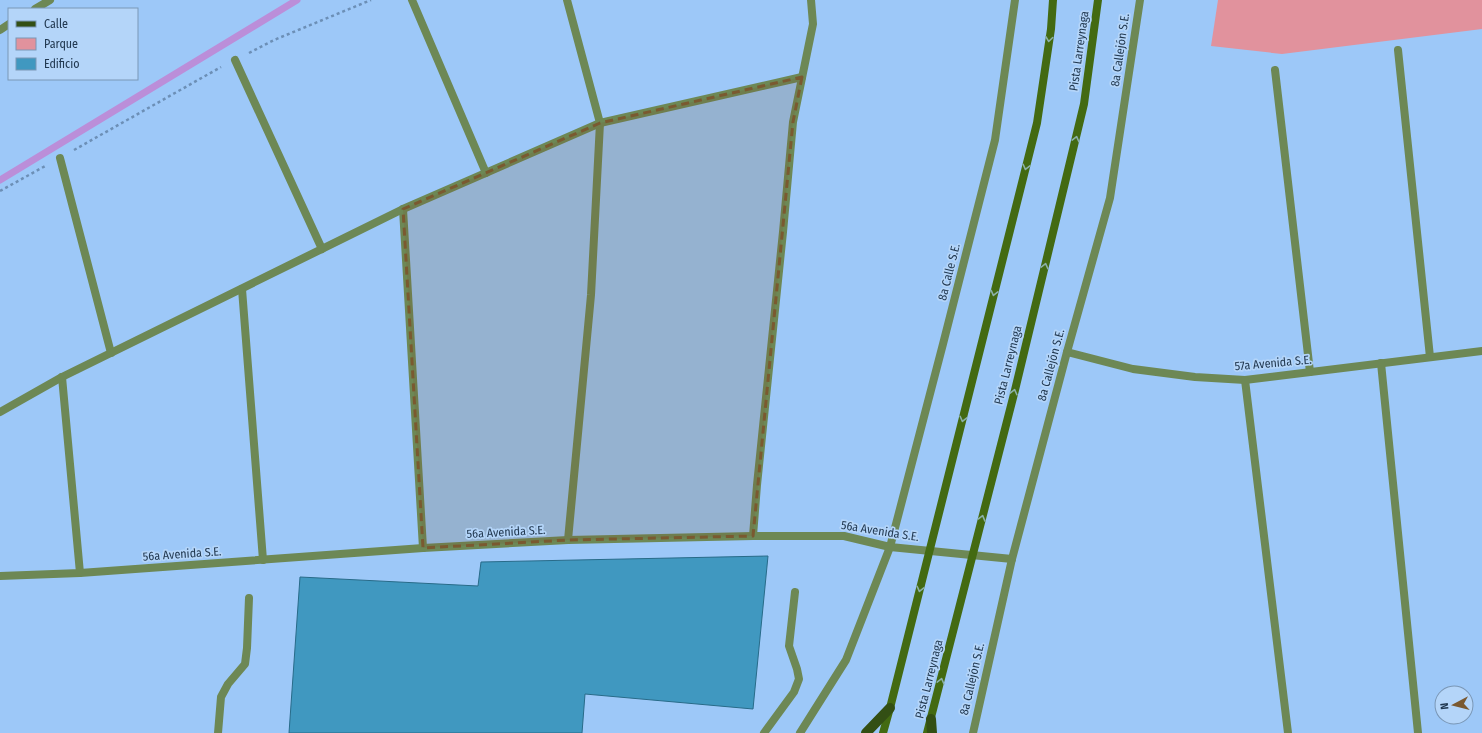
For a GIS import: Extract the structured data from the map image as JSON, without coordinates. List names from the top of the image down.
{
  "streets": {
    "main road": ["Pista Larreynaga"],
    "street": [
      "8a Callejón S.E.",
      "8a Calle S.E.",
      "57a Avenida S.E.",
      "56a Avenida S.E."
    ]
  },
  "crossings": [
    ["8a Callejón S.E.", "57a Avenida S.E."],
    ["8a Callejón S.E.", "56a Avenida S.E."],
    ["Pista Larreynaga", "56a Avenida S.E."],
    ["8a Calle S.E.", "56a Avenida S.E."]
  ],
  "legend": ["Calle", "Parque", "Edificio"],
  "north": "left"
}
